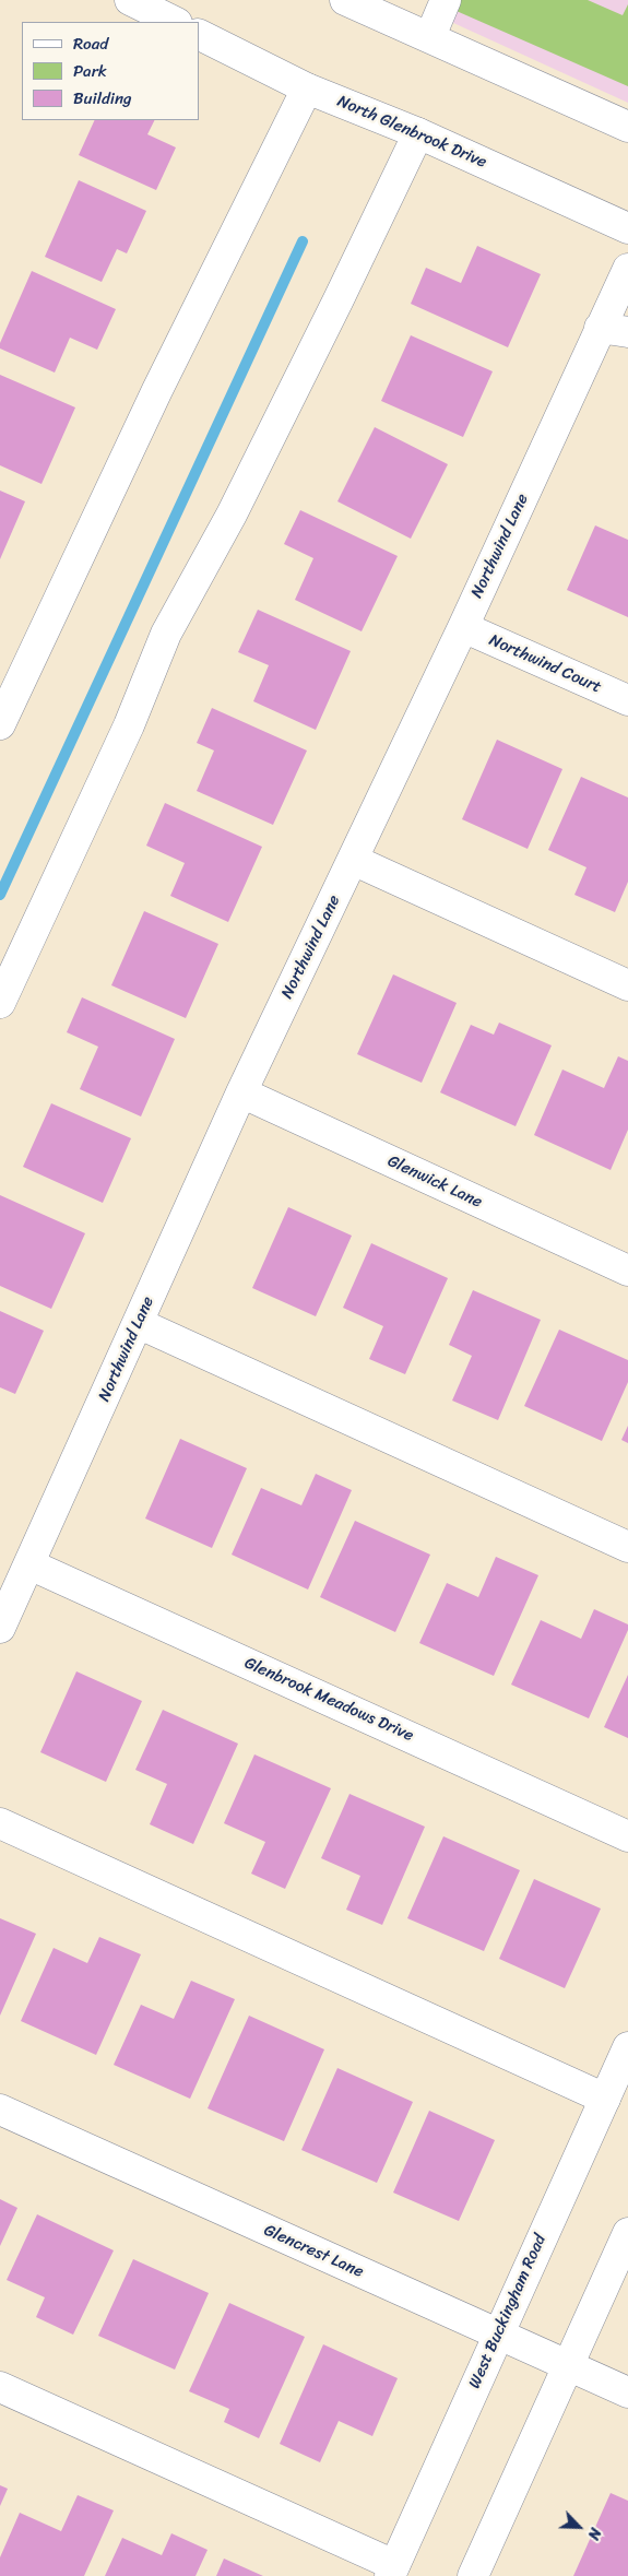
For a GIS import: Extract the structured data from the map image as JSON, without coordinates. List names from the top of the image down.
{
  "streets": {
    "street": [
      "North Glenbrook Drive",
      "Northwind Lane",
      "Northwind Court",
      "Glenwick Lane",
      "Glenbrook Meadows Drive",
      "Glencrest Lane",
      "West Buckingham Road"
    ]
  },
  "crossings": [
    ["Northwind Lane", "Northwind Court"],
    ["Northwind Lane", "Glenwick Lane"],
    ["Northwind Lane", "Glenbrook Meadows Drive"],
    ["Glencrest Lane", "West Buckingham Road"]
  ],
  "legend": ["Road", "Park", "Building"],
  "north": "bottom right"
}
